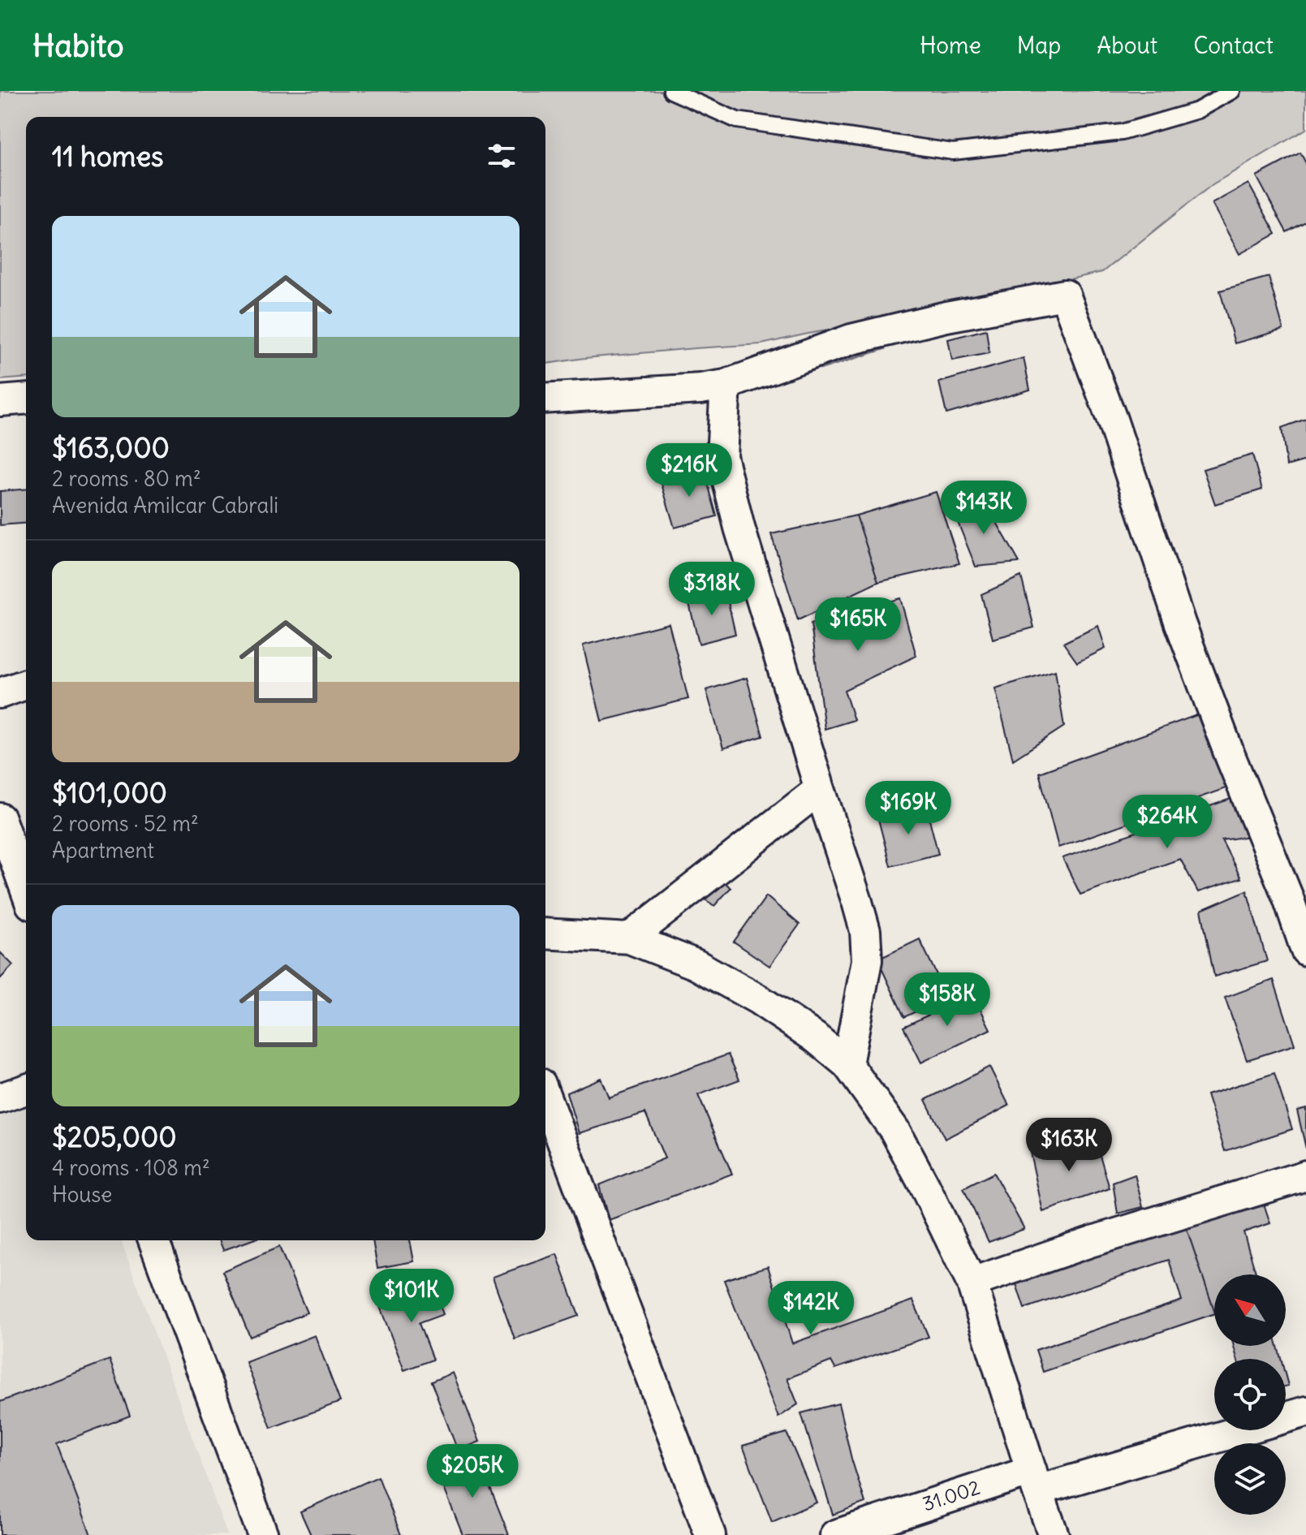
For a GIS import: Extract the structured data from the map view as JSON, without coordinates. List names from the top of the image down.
{
  "streets": {
    "street": ["31.002"]
  },
  "north": "top left",
  "page": {
    "header": "Habito",
    "nav": [
      "Home",
      "Map",
      "About",
      "Contact"
    ],
    "heading": "11 homes",
    "list": [
      {
        "name": "$163,000",
        "note": "2 rooms · 80 m² · Avenida Amilcar Cabrali"
      },
      {
        "name": "$101,000",
        "note": "2 rooms · 52 m² · Apartment"
      },
      {
        "name": "$205,000",
        "note": "4 rooms · 108 m² · House"
      }
    ],
    "price": [
      "$216K",
      "$143K",
      "$318K",
      "$165K",
      "$169K",
      "$264K",
      "$158K",
      "$163K",
      "$101K",
      "$142K",
      "$205K"
    ]
  }
}
